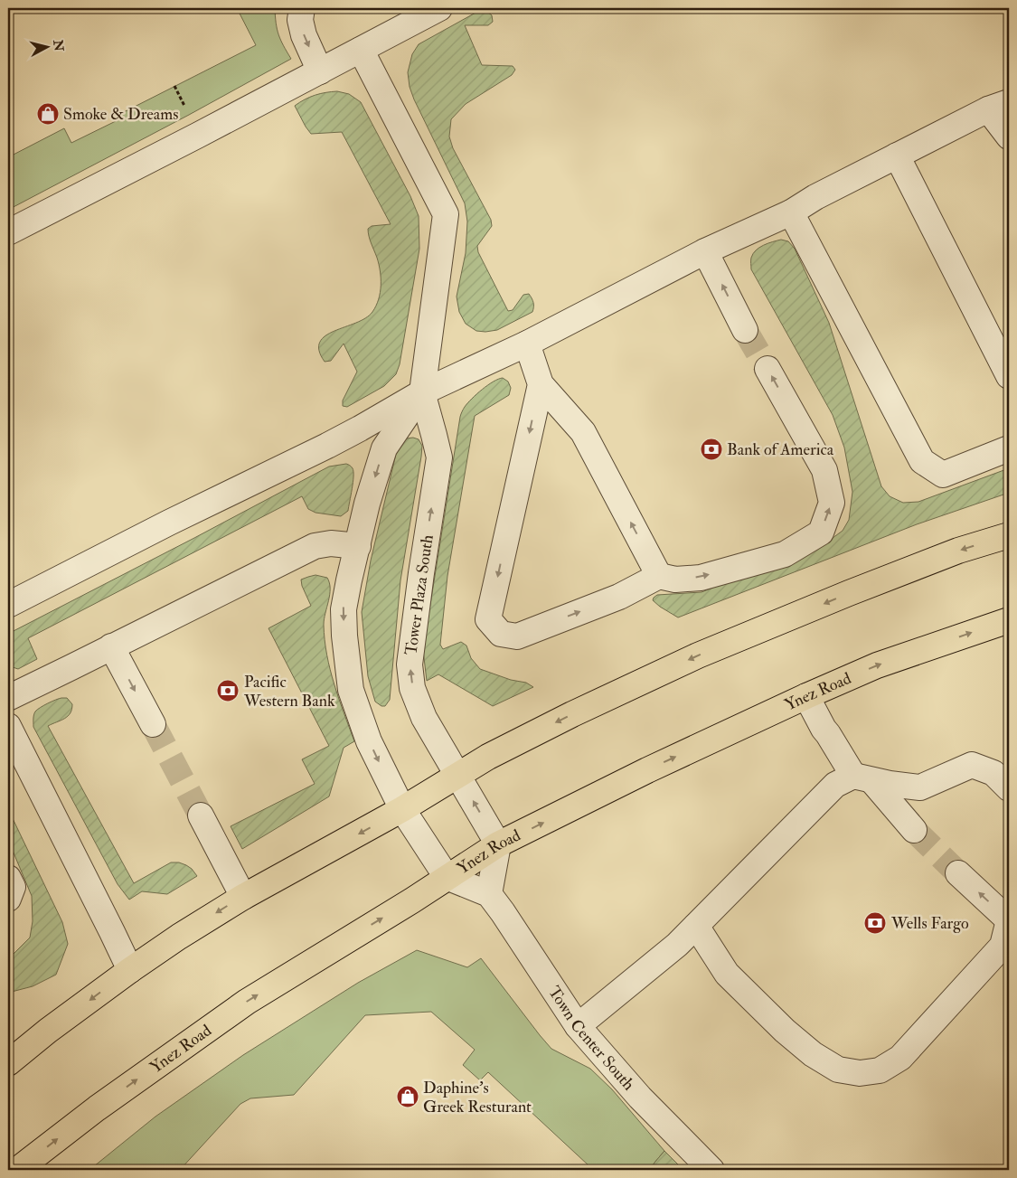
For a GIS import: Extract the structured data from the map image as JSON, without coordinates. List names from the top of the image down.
{
  "streets": {
    "main road": ["Ynez Road"],
    "lane": ["Tower Plaza South", "Town Center South"]
  },
  "crossings": [
    ["Tower Plaza South", "Ynez Road"]
  ],
  "places": {
    "shop": ["Smoke & Dreams", "Daphine’s Greek Resturant"],
    "bank": ["Bank of America", "Pacific Western Bank", "Wells Fargo"]
  },
  "north": "right"
}
